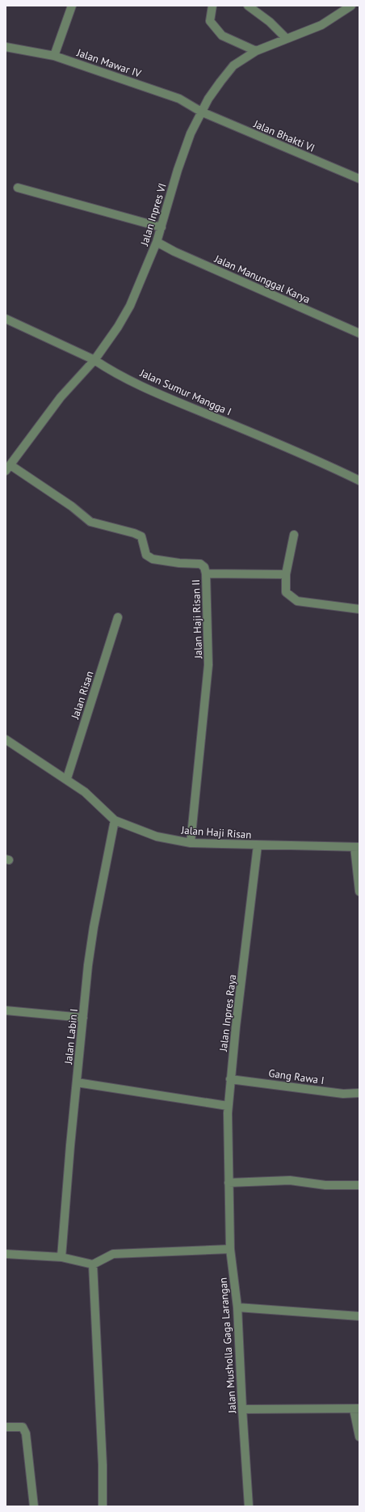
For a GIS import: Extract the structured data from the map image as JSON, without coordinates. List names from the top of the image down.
{
  "streets": {
    "street": [
      "Jalan Mawar IV",
      "Jalan Bhakti VI",
      "Jalan Inpres VI",
      "Jalan Manunggal Karya",
      "Jalan Sumur Mangga I",
      "Jalan Haji Risan II",
      "Jalan Risan",
      "Jalan Haji Risan",
      "Jalan Inpres Raya",
      "Jalan Labin I",
      "Gang Rawa I",
      "Jalan Musholla Gaga Larangan"
    ]
  },
  "crossings": [
    ["Jalan Mawar IV", "Jalan Bhakti VI"],
    ["Jalan Mawar IV", "Jalan Inpres VI"],
    ["Jalan Bhakti VI", "Jalan Inpres VI"],
    ["Jalan Inpres VI", "Jalan Manunggal Karya"],
    ["Jalan Inpres VI", "Jalan Sumur Mangga I"],
    ["Jalan Inpres VI", "Jalan Haji Risan II"],
    ["Jalan Haji Risan II", "Jalan Haji Risan"],
    ["Jalan Risan", "Jalan Haji Risan"],
    ["Jalan Haji Risan", "Jalan Inpres Raya"],
    ["Jalan Haji Risan", "Jalan Labin I"],
    ["Jalan Inpres Raya", "Gang Rawa I"],
    ["Jalan Inpres Raya", "Jalan Musholla Gaga Larangan"]
  ]
}
